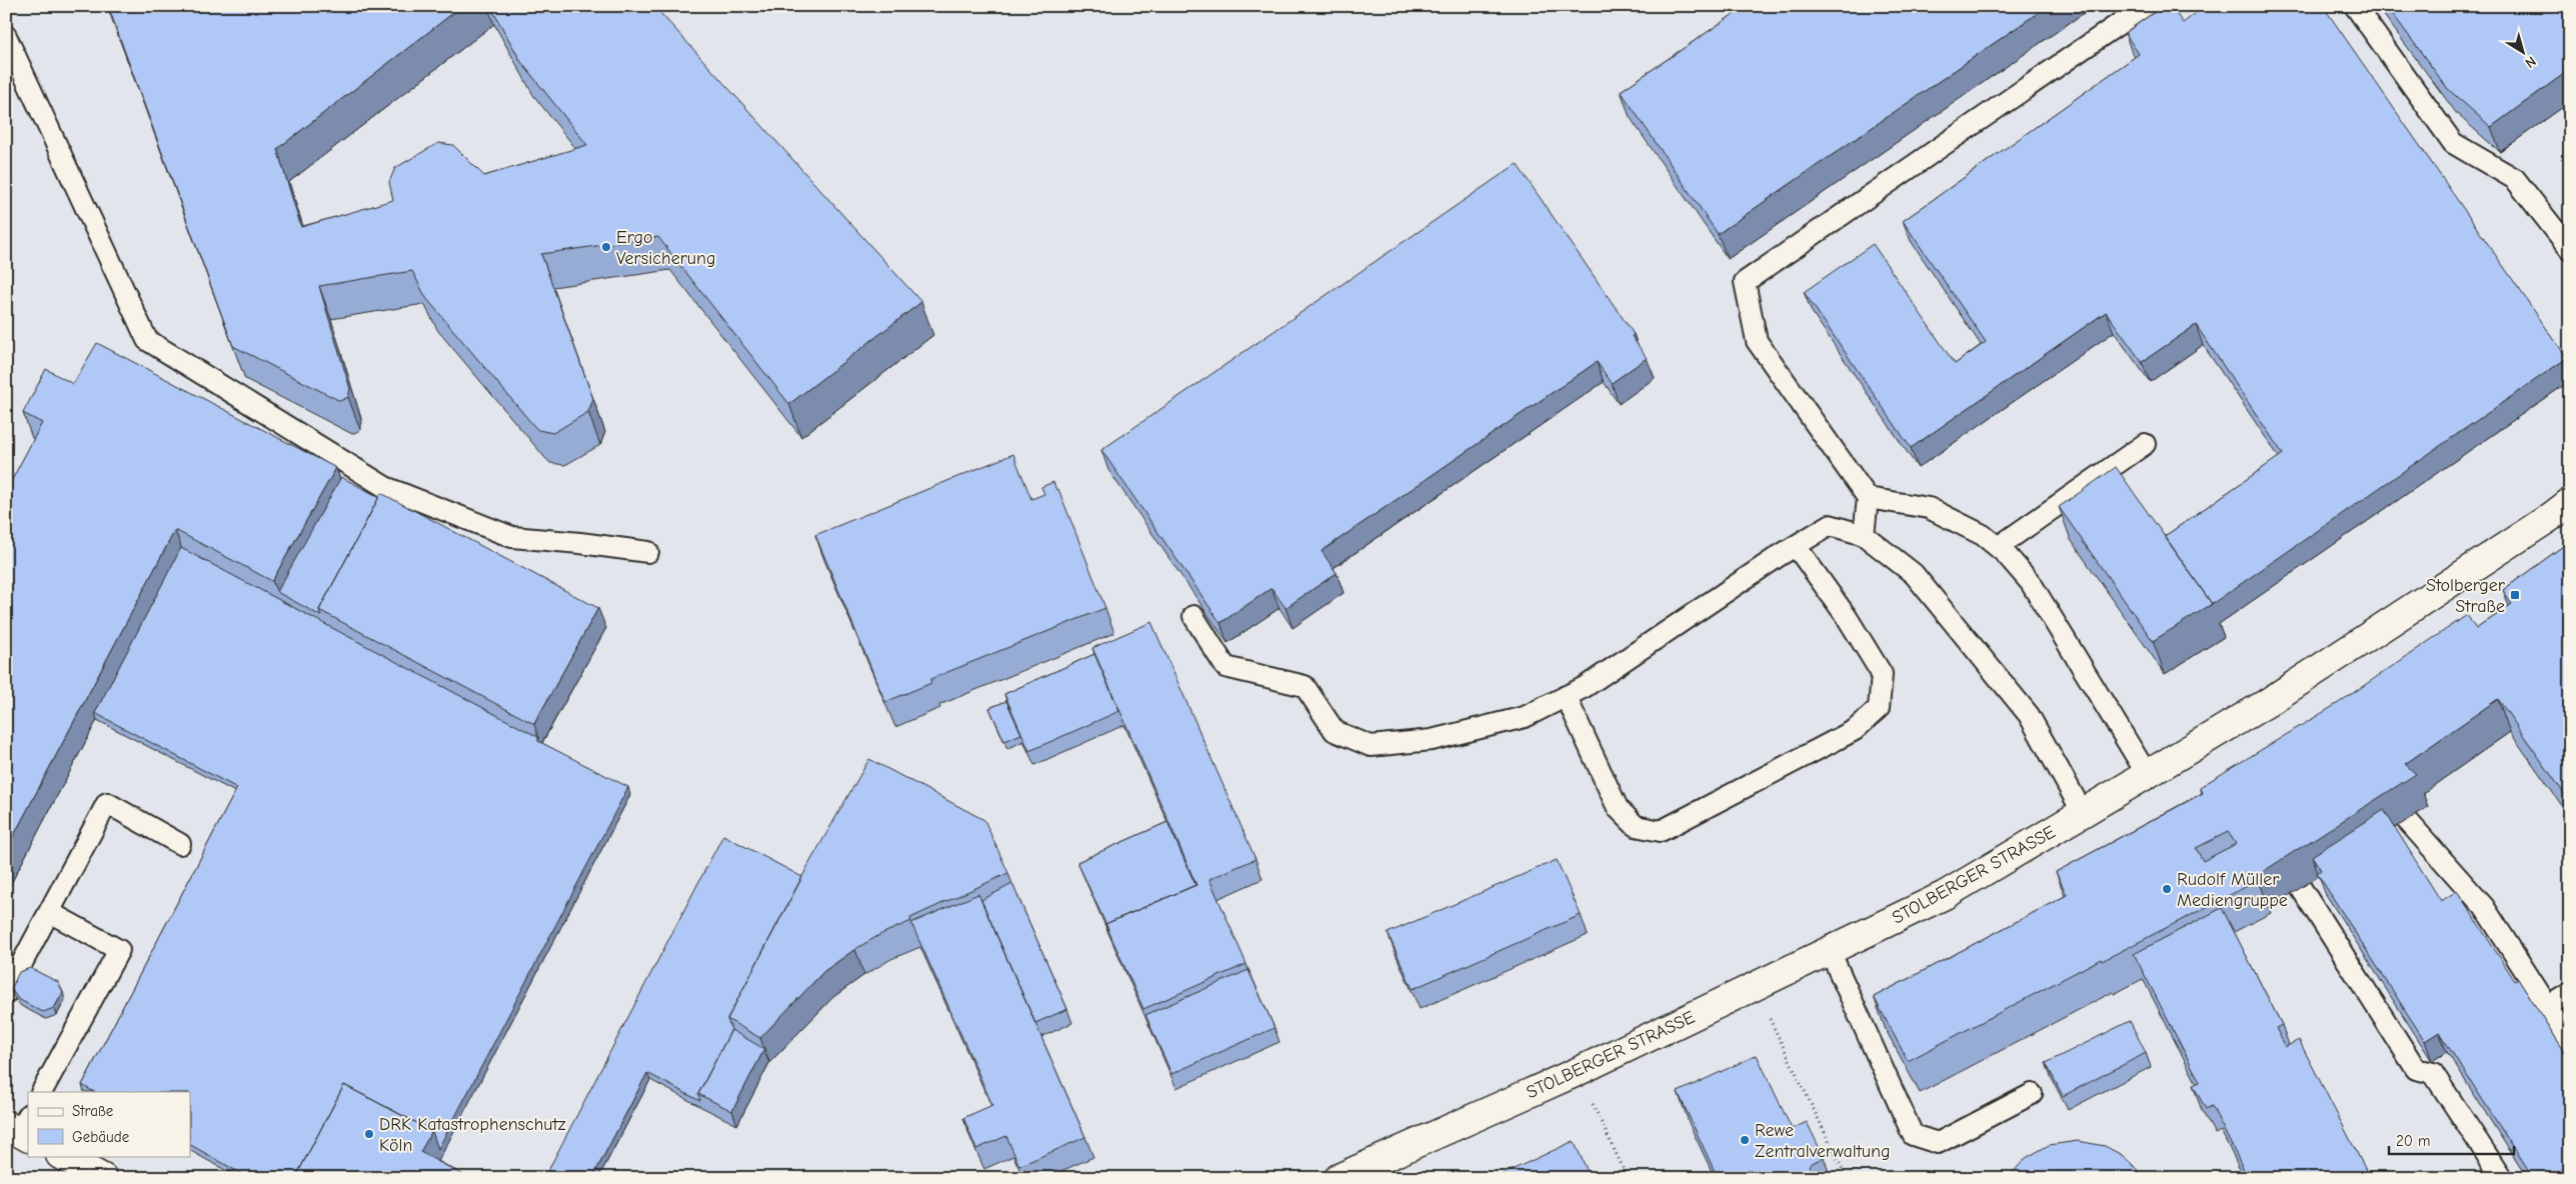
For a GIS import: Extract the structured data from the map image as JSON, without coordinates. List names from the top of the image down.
{
  "streets": {
    "street": ["STOLBERGER STRASSE"]
  },
  "places": {
    "other": [
      "Ergo Versicherung",
      "Rudolf Müller Mediengruppe",
      "DRK Katastrophenschutz Köln",
      "Rewe Zentralverwaltung"
    ],
    "transit": ["Stolberger Straße"]
  },
  "legend": ["Straße", "Gebäude"],
  "scale_bar": "20 m",
  "north": "bottom right"
}
